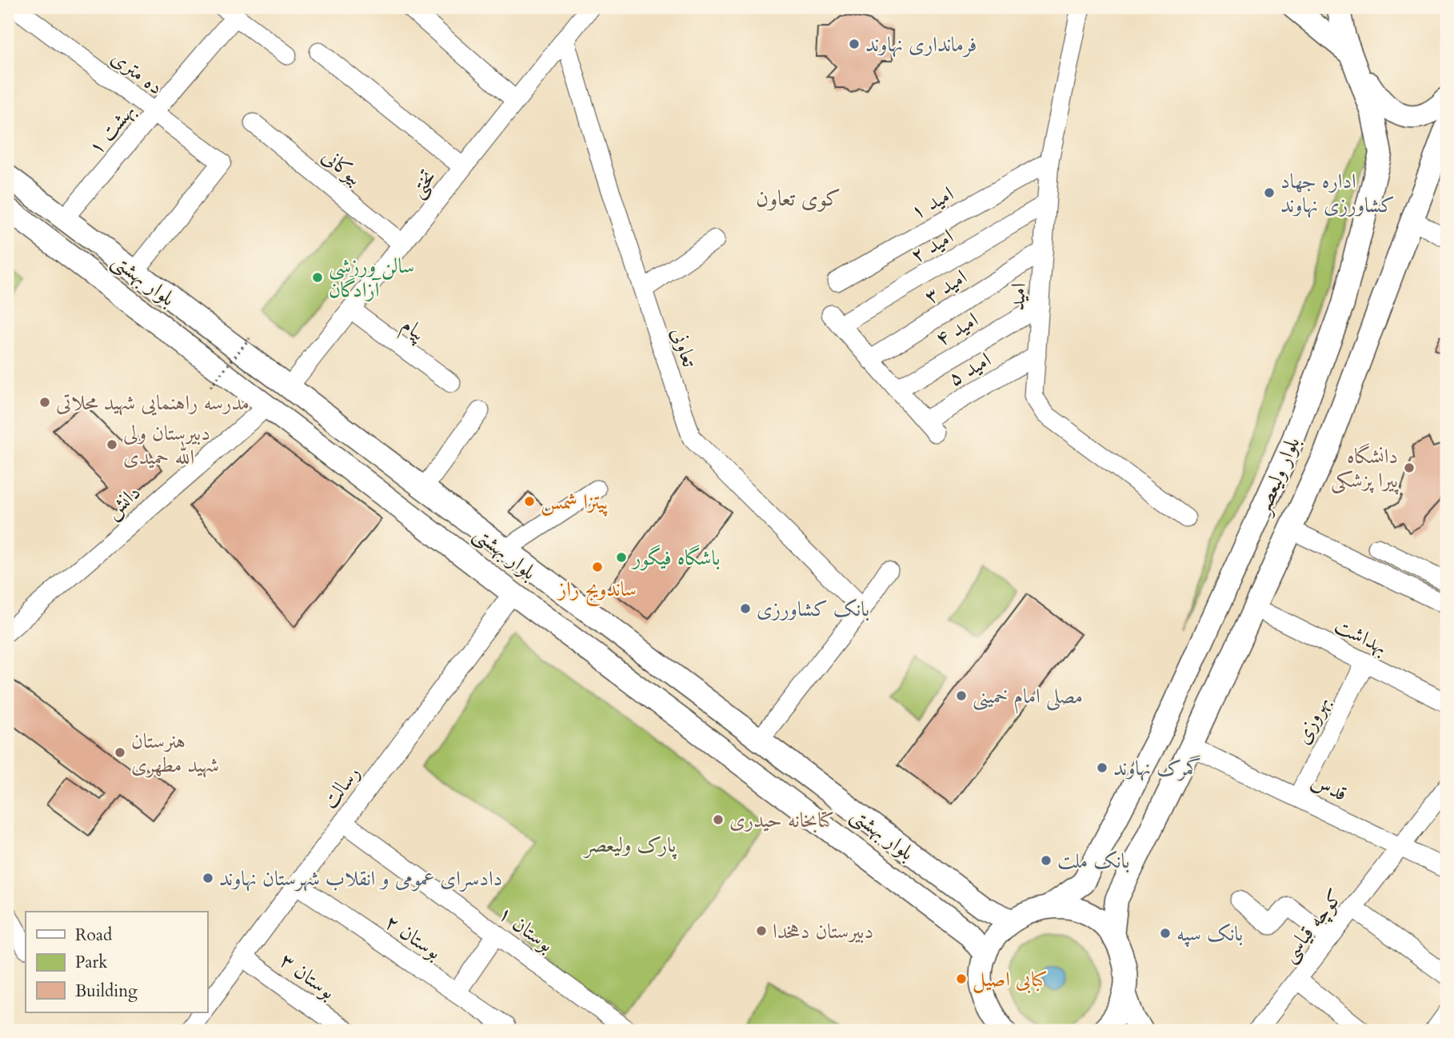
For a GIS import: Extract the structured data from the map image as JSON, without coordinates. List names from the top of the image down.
{
  "streets": {
    "main road": ["بلوار بهشتی", "بلوار ولیعصر"],
    "street": [
      "ده متری",
      "بهشت ۱",
      "بیوکانی",
      "تختی",
      "امید ۱",
      "امید ۲",
      "امید ۳",
      "امید",
      "پیام",
      "امید ۴",
      "تعاونی",
      "امید ۵",
      "دانش",
      "بهداشت",
      "بهروزی",
      "رسالت",
      "قدس",
      "کوچه قیاسی",
      "بوستان ۱",
      "بوستان ۲",
      "بوستان ۳"
    ]
  },
  "crossings": [
    ["ده متری", "بهشت ۱"],
    ["ده متری", "بلوار بهشتی"],
    ["بهشت ۱", "بلوار بهشتی"],
    ["بیوکانی", "تختی"],
    ["تختی", "بلوار بهشتی"],
    ["تختی", "پیام"],
    ["تختی", "تعاونی"],
    ["امید ۱", "امید"],
    ["امید ۲", "امید ۳"],
    ["امید ۲", "امید"],
    ["بلوار بهشتی", "دانش"],
    ["بلوار بهشتی", "رسالت"],
    ["امید ۳", "امید"],
    ["امید", "امید ۴"],
    ["امید", "امید ۵"],
    ["امید ۴", "امید ۵"],
    ["بلوار ولیعصر", "بهداشت"],
    ["بلوار ولیعصر", "قدس"],
    ["بهداشت", "بهروزی"],
    ["بهروزی", "قدس"],
    ["رسالت", "بوستان ۱"],
    ["رسالت", "بوستان ۲"],
    ["رسالت", "بوستان ۳"],
    ["قدس", "کوچه قیاسی"]
  ],
  "districts": ["کوی تعاون"],
  "parks": ["پارک ولیعصر"],
  "places": [
    "فرمانداری نهاوند",
    "اداره جهاد کشاورزی نهاوند",
    "سالن ورزشی آزادگان",
    "مدرسه راهنمایی شهید محلاتی",
    "دبیرستان ولی الله حمیدی",
    "دانشگاه پیرا پزشکی",
    "پیتزا شمس",
    "باشگاه فیگور",
    "ساندویج راز",
    "بانک کشاورزی",
    "مصلی امام خمینی",
    "هنرستان شهید مطهری",
    "گمرک نهاوند",
    "کتابخانه حیدری",
    "بانک ملت",
    "دادسرای عمومی و انقلاب شهرستان نهاوند",
    "دبیرستان دهخدا",
    "بانک سپه",
    "کبابی اصیل"
  ],
  "legend": ["Road", "Park", "Building"]
}
